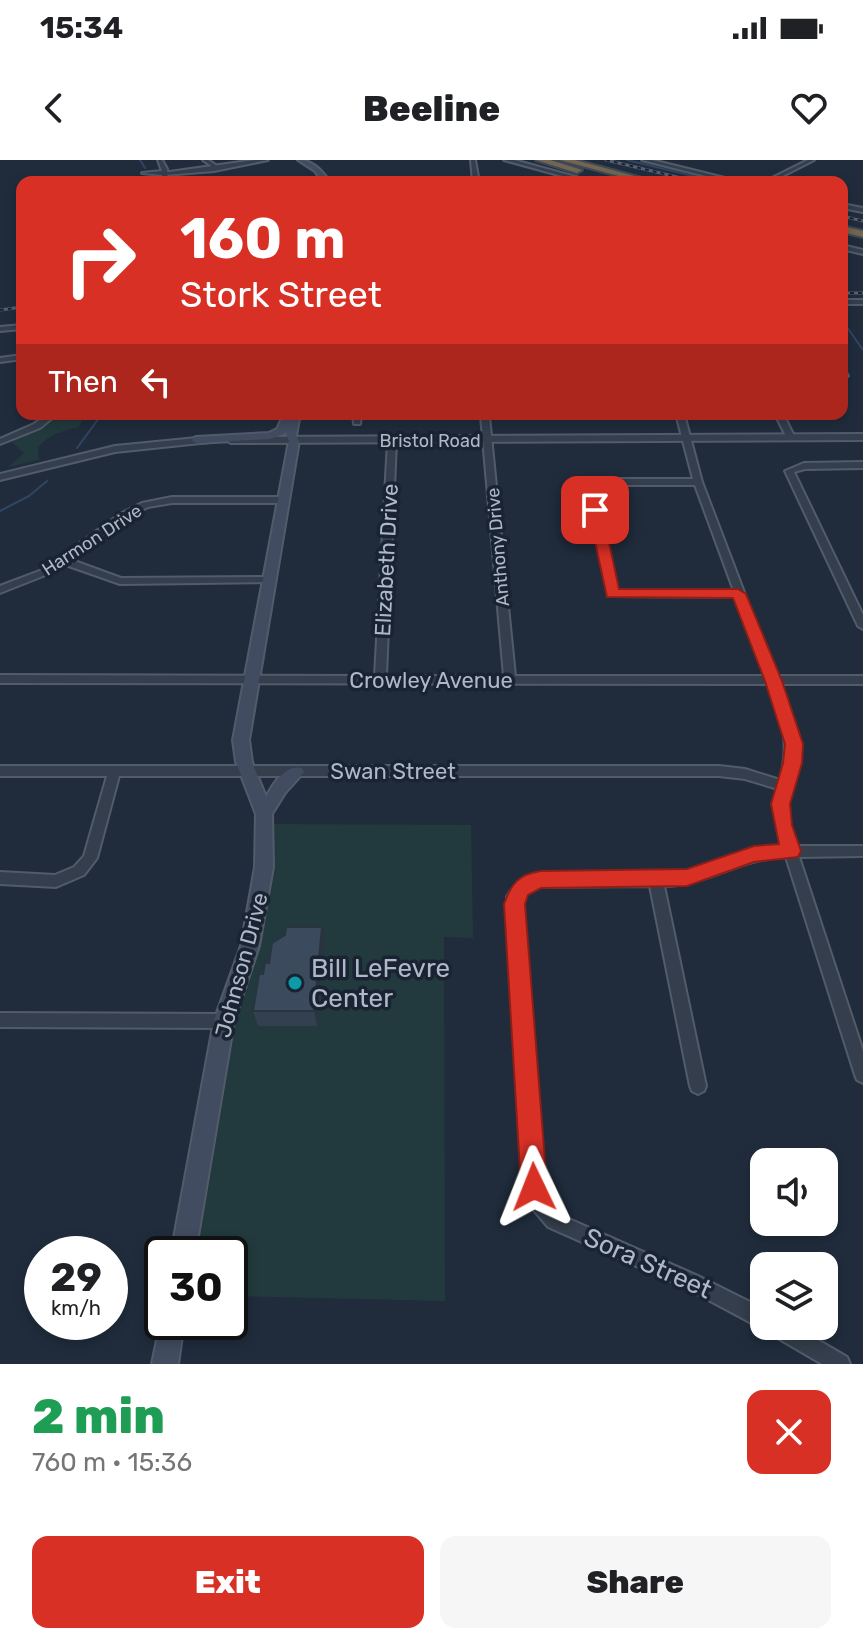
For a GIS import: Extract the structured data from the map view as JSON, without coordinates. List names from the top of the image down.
{
  "streets": {
    "main road": ["Johnson Drive"],
    "street": [
      "Bristol Road",
      "Harmon Drive",
      "Anthony Drive",
      "Elizabeth Drive",
      "Crowley Avenue",
      "Swan Street",
      "Sora Street"
    ]
  },
  "crossings": [
    ["Bristol Road", "Anthony Drive"],
    ["Bristol Road", "Elizabeth Drive"],
    ["Bristol Road", "Johnson Drive"],
    ["Harmon Drive", "Johnson Drive"],
    ["Anthony Drive", "Crowley Avenue"],
    ["Elizabeth Drive", "Crowley Avenue"],
    ["Crowley Avenue", "Johnson Drive"],
    ["Swan Street", "Johnson Drive"]
  ],
  "places": ["Bill LeFevre Center"],
  "page": {
    "status": "15:34",
    "header": "Beeline",
    "turn": ["160 m", "Stork Street"],
    "then": "Then",
    "speed": "29 km/h",
    "limit": "30",
    "heading": ["2 min", "760 m · 15:36"],
    "buttons": ["Exit", "Share"]
  }
}
